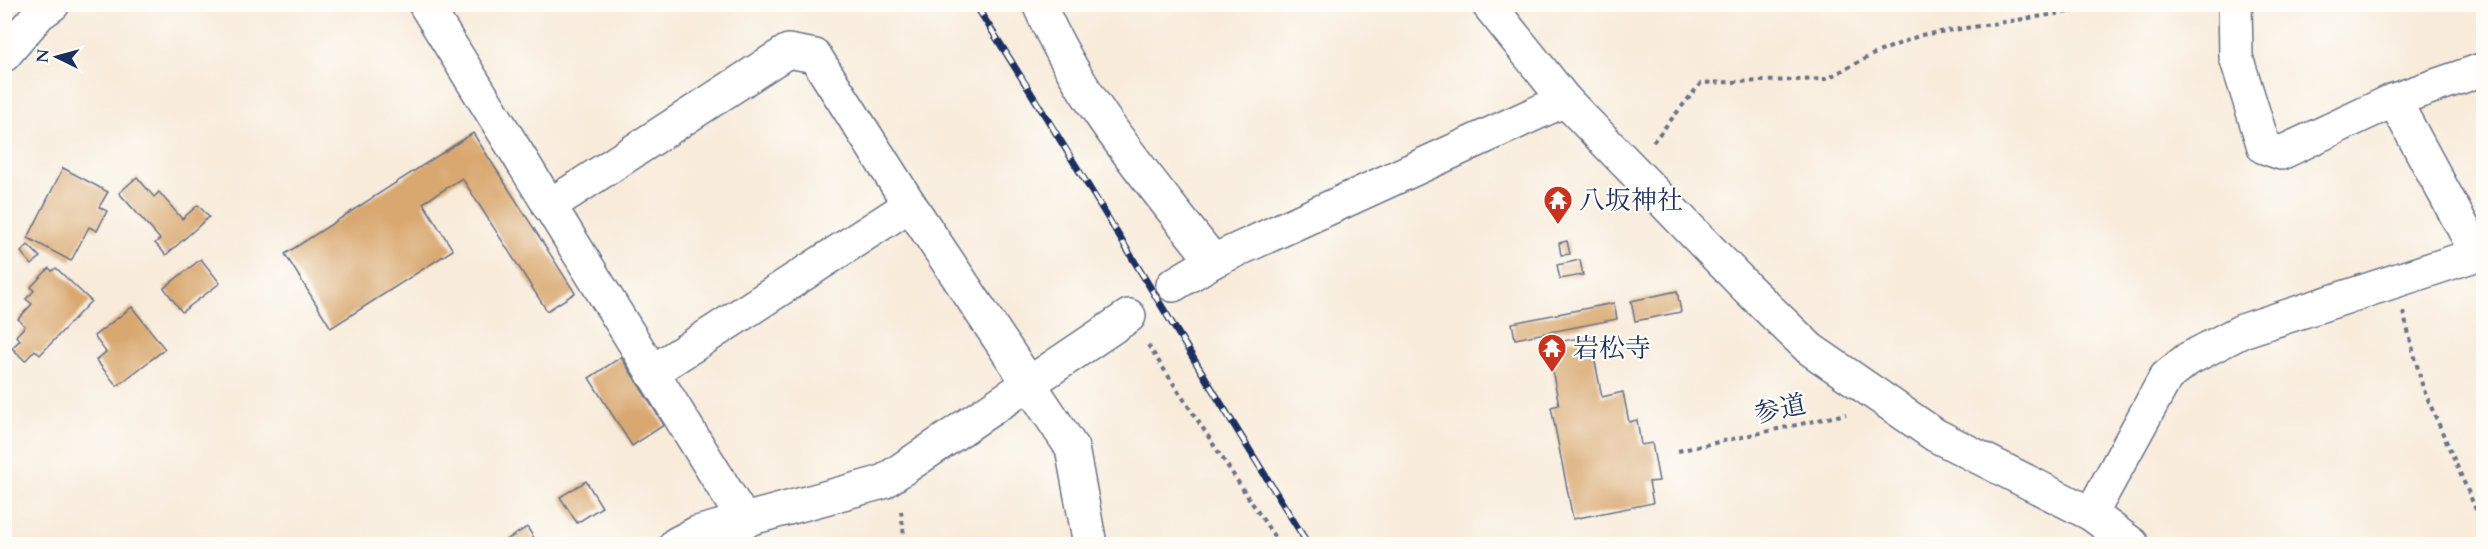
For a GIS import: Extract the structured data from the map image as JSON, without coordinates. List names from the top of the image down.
{
  "streets": {
    "path": ["参道"]
  },
  "places": {
    "temple": ["八坂神社", "岩松寺"]
  },
  "north": "left"
}
